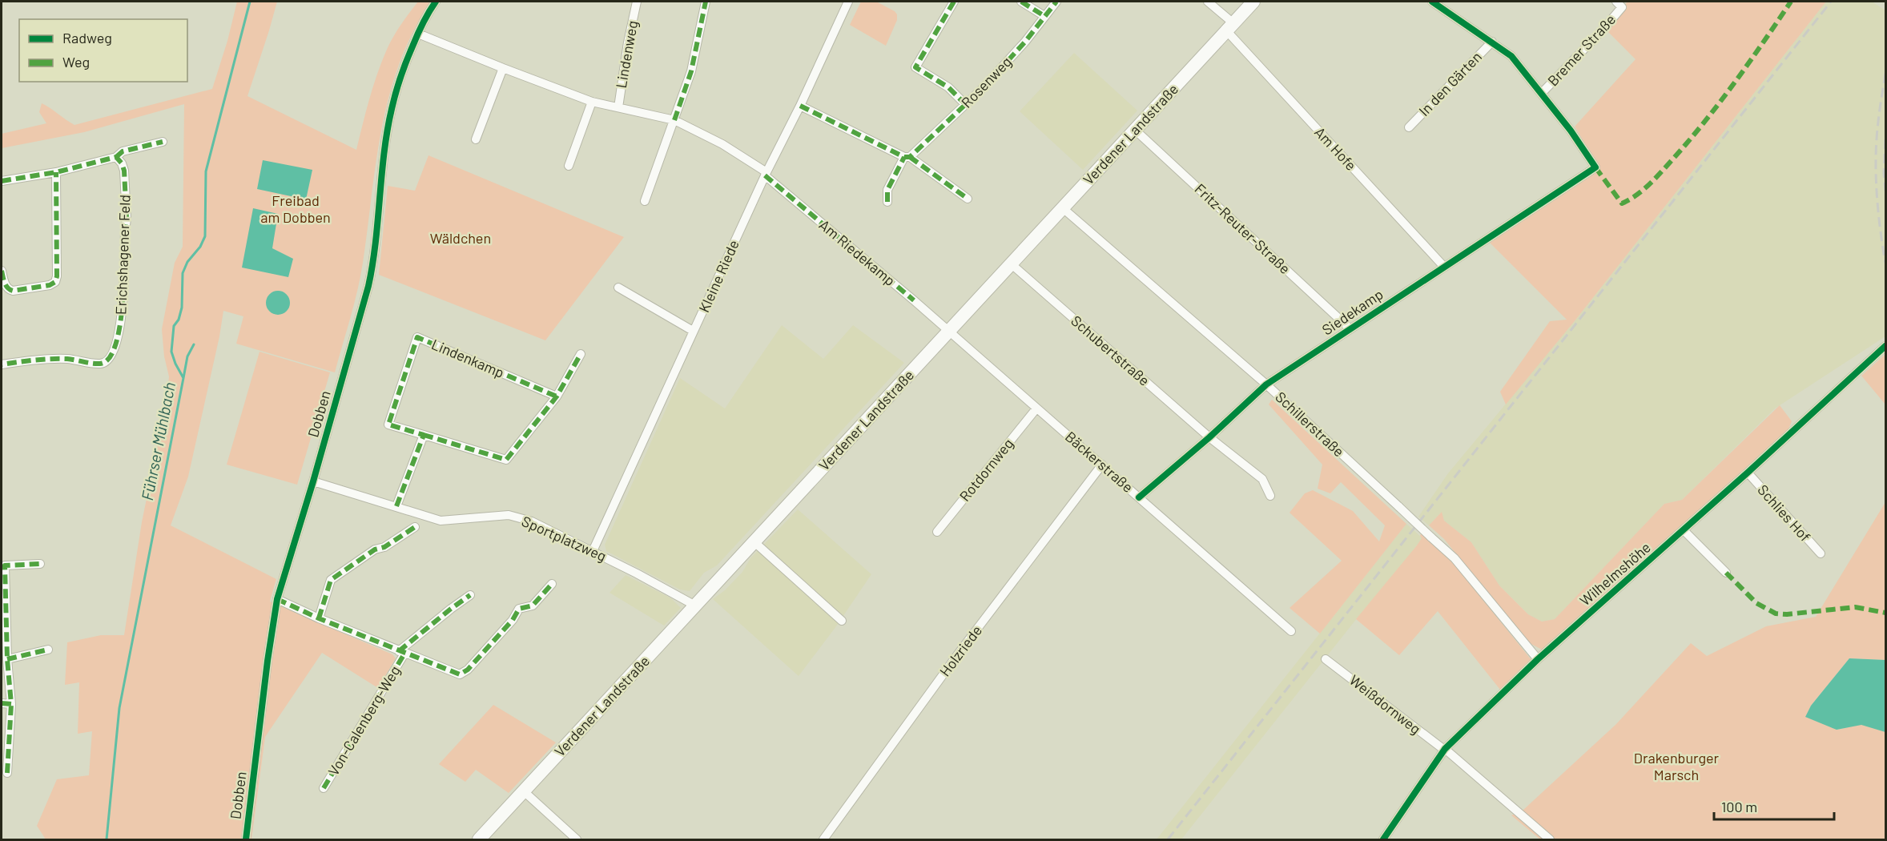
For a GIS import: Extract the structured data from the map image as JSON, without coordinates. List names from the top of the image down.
{
  "streets": {
    "main road": ["Verdener Landstraße"],
    "street": [
      "Bremer Straße",
      "Lindenweg",
      "Rosenweg",
      "In den Gärten",
      "Am Hofe",
      "Fritz-Reuter-Straße",
      "Am Riedekamp",
      "Erichshagener Feld",
      "Kleine Riede",
      "Siedekamp",
      "Schubertstraße",
      "Lindenkamp",
      "Dobben",
      "Schillerstraße",
      "Bäckerstraße",
      "Rotdornweg",
      "Schlies Hof",
      "Sportplatzweg",
      "Wilhelmshöhe",
      "Holzriede",
      "Weißdornweg",
      "Von-Calenberg-Weg"
    ]
  },
  "crossings": [
    ["Bremer Straße", "Siedekamp"],
    ["Lindenweg", "Am Riedekamp"],
    ["Verdener Landstraße", "Am Hofe"],
    ["Verdener Landstraße", "Fritz-Reuter-Straße"],
    ["Verdener Landstraße", "Am Riedekamp"],
    ["Verdener Landstraße", "Schubertstraße"],
    ["Verdener Landstraße", "Schillerstraße"],
    ["Verdener Landstraße", "Bäckerstraße"],
    ["Verdener Landstraße", "Sportplatzweg"],
    ["Am Hofe", "Siedekamp"],
    ["Fritz-Reuter-Straße", "Siedekamp"],
    ["Am Riedekamp", "Kleine Riede"],
    ["Am Riedekamp", "Dobben"],
    ["Am Riedekamp", "Bäckerstraße"],
    ["Kleine Riede", "Sportplatzweg"],
    ["Siedekamp", "Schubertstraße"],
    ["Siedekamp", "Schillerstraße"],
    ["Siedekamp", "Bäckerstraße"],
    ["Dobben", "Sportplatzweg"],
    ["Dobben", "Von-Calenberg-Weg"],
    ["Schillerstraße", "Wilhelmshöhe"],
    ["Bäckerstraße", "Rotdornweg"],
    ["Bäckerstraße", "Holzriede"],
    ["Schlies Hof", "Wilhelmshöhe"],
    ["Wilhelmshöhe", "Weißdornweg"]
  ],
  "water": ["Führser Mühlbach"],
  "parks": ["Freibad am Dobben", "Wäldchen", "Drakenburger Marsch"],
  "legend": ["Radweg", "Weg"],
  "scale_bar": "100 m"
}
